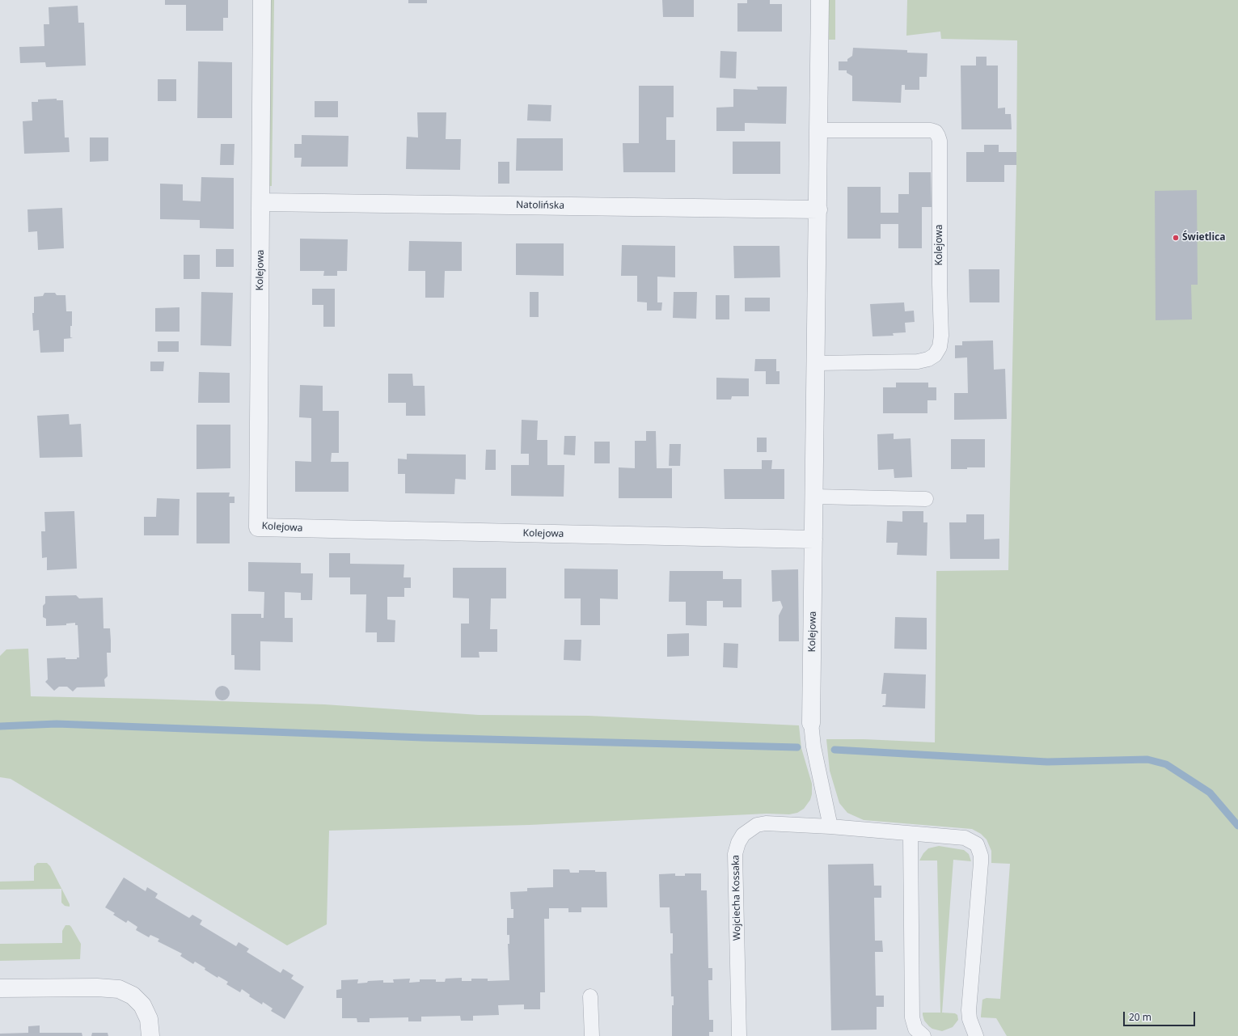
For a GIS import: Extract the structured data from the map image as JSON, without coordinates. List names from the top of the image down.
{
  "streets": {
    "street": ["Natolińska", "Kolejowa"],
    "lane": ["Wojciecha Kossaka"]
  },
  "crossings": [
    ["Natolińska", "Kolejowa"]
  ],
  "places": ["Świetlica"],
  "scale_bar": "20 m"
}
